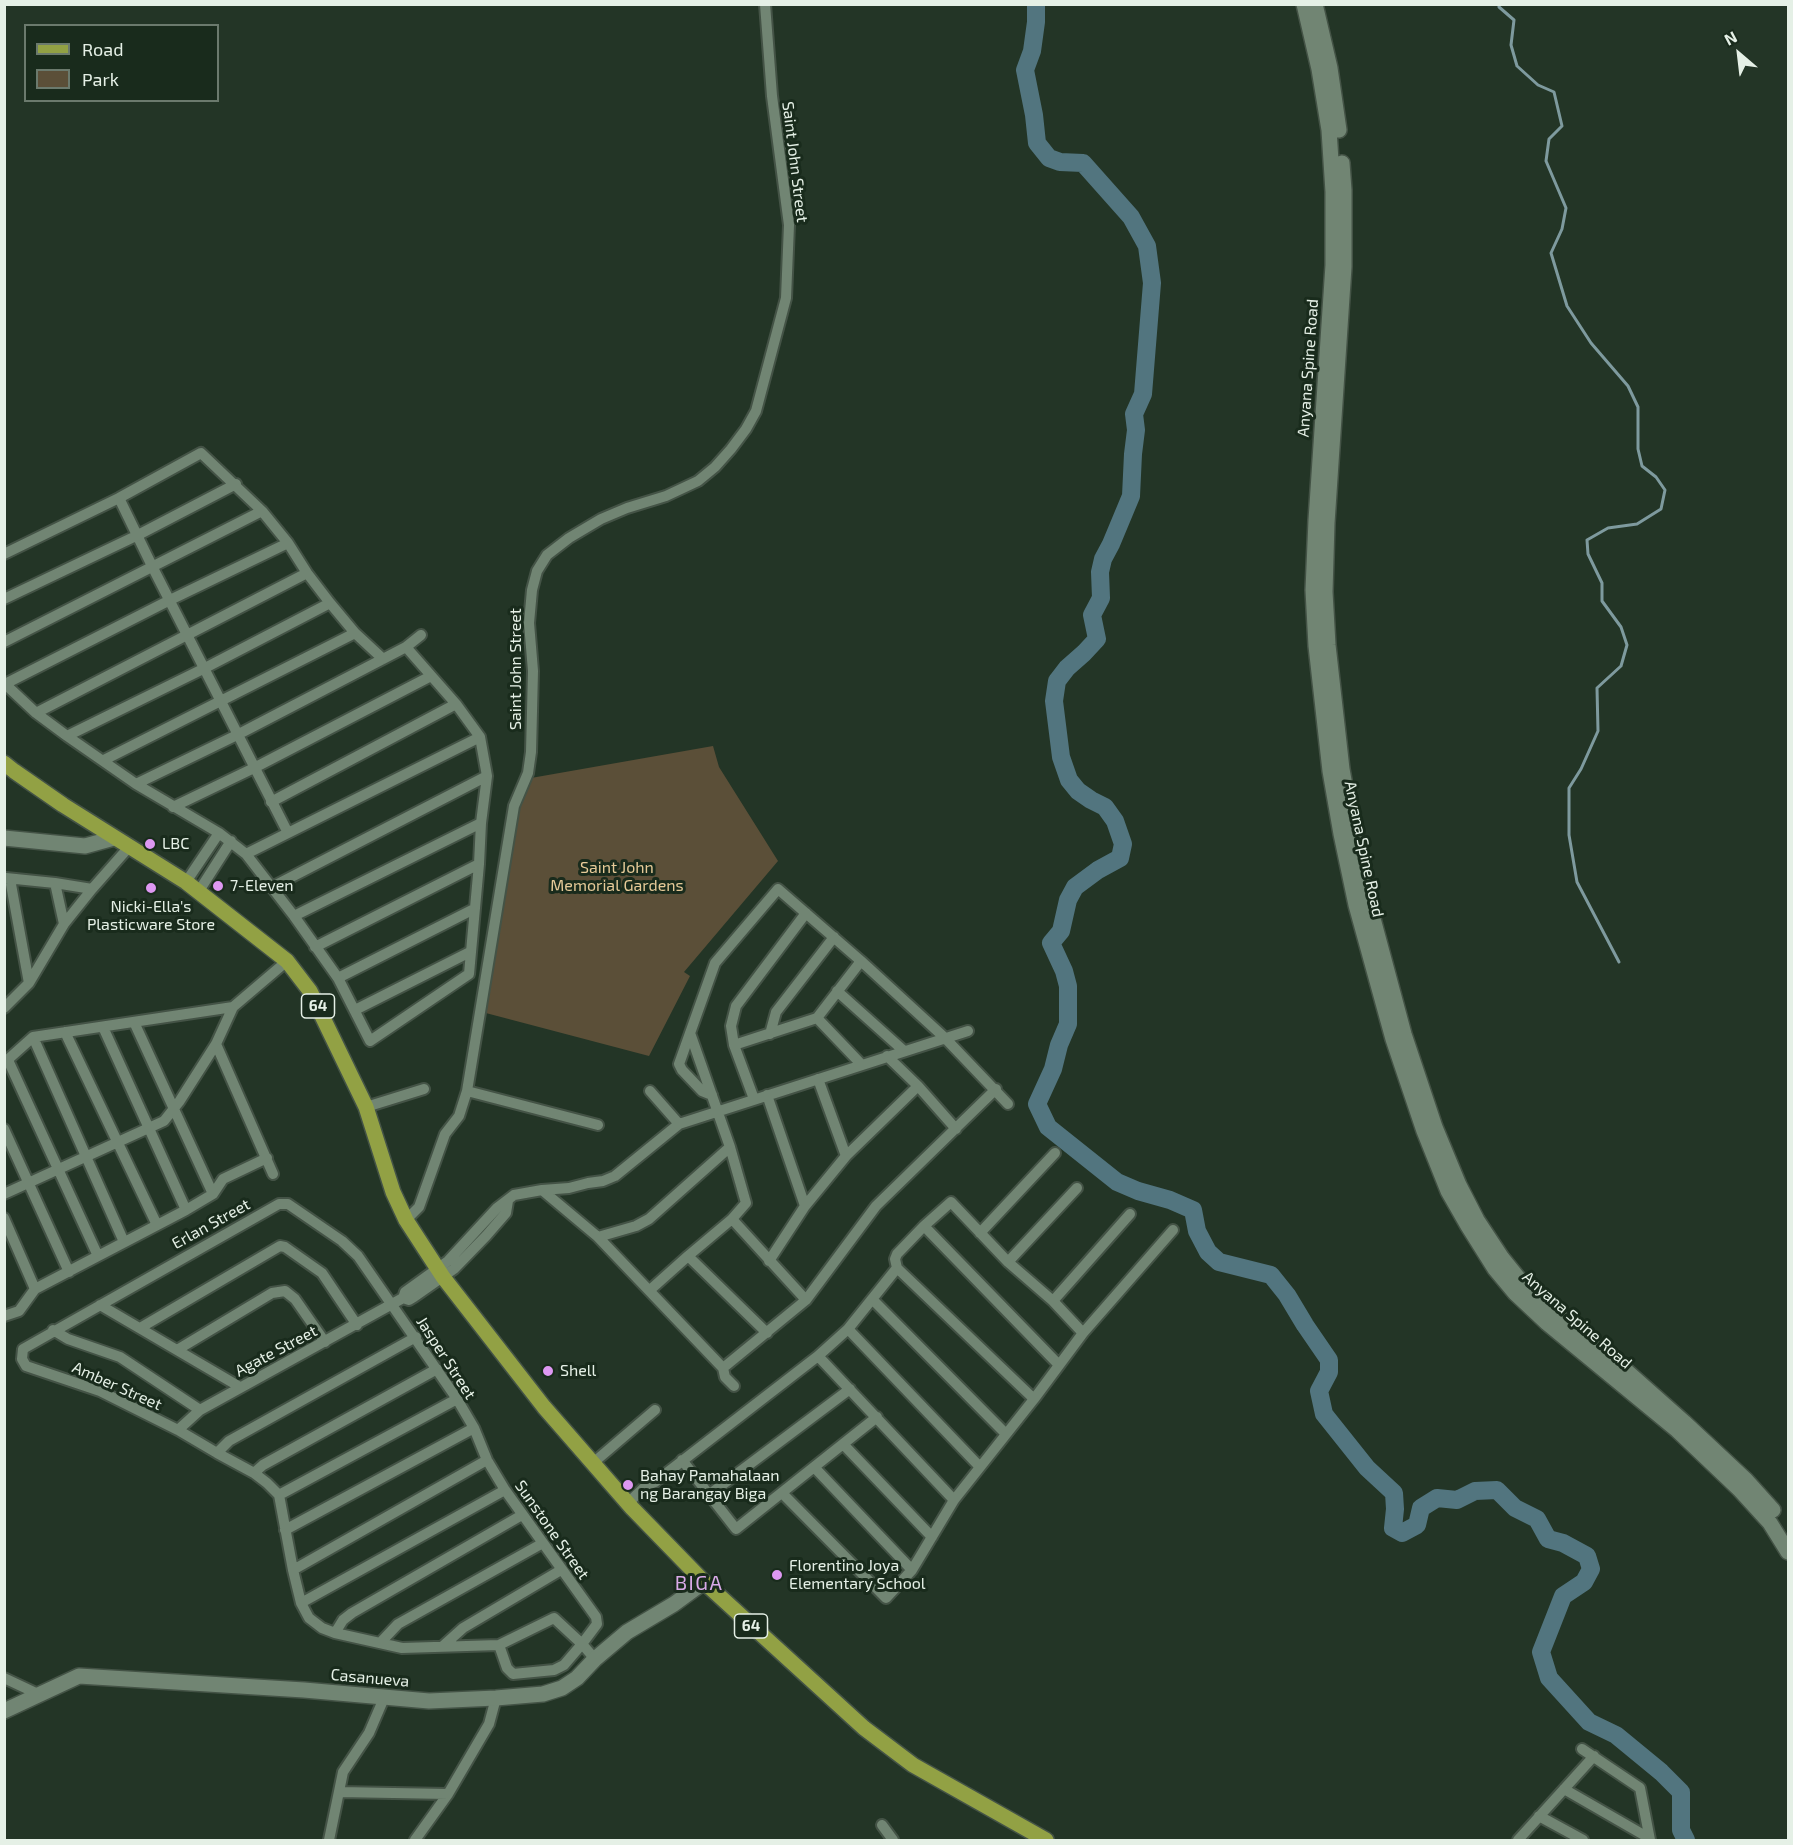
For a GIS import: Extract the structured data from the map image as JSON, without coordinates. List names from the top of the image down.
{
  "streets": {
    "main road": ["Anyana Spine Road", "64", "Casanueva"],
    "street": [
      "Saint John Street",
      "Erlan Street",
      "Agate Street",
      "Jasper Street",
      "Amber Street",
      "Sunstone Street"
    ]
  },
  "crossings": [
    ["Saint John Street", "64"],
    ["64", "Agate Street"],
    ["64", "Casanueva"],
    ["Erlan Street", "Agate Street"],
    ["Erlan Street", "Jasper Street"],
    ["Erlan Street", "Amber Street"],
    ["Agate Street", "Jasper Street"],
    ["Agate Street", "Amber Street"],
    ["Jasper Street", "Sunstone Street"]
  ],
  "districts": ["BIGA"],
  "parks": ["Saint John Memorial Gardens"],
  "places": [
    "LBC",
    "7-Eleven",
    "Nicki-Ella's Plasticware Store",
    "Shell",
    "Bahay Pamahalaan ng Barangay Biga",
    "Florentino Joya Elementary School"
  ],
  "legend": ["Road", "Park"],
  "north": "top left"
}
